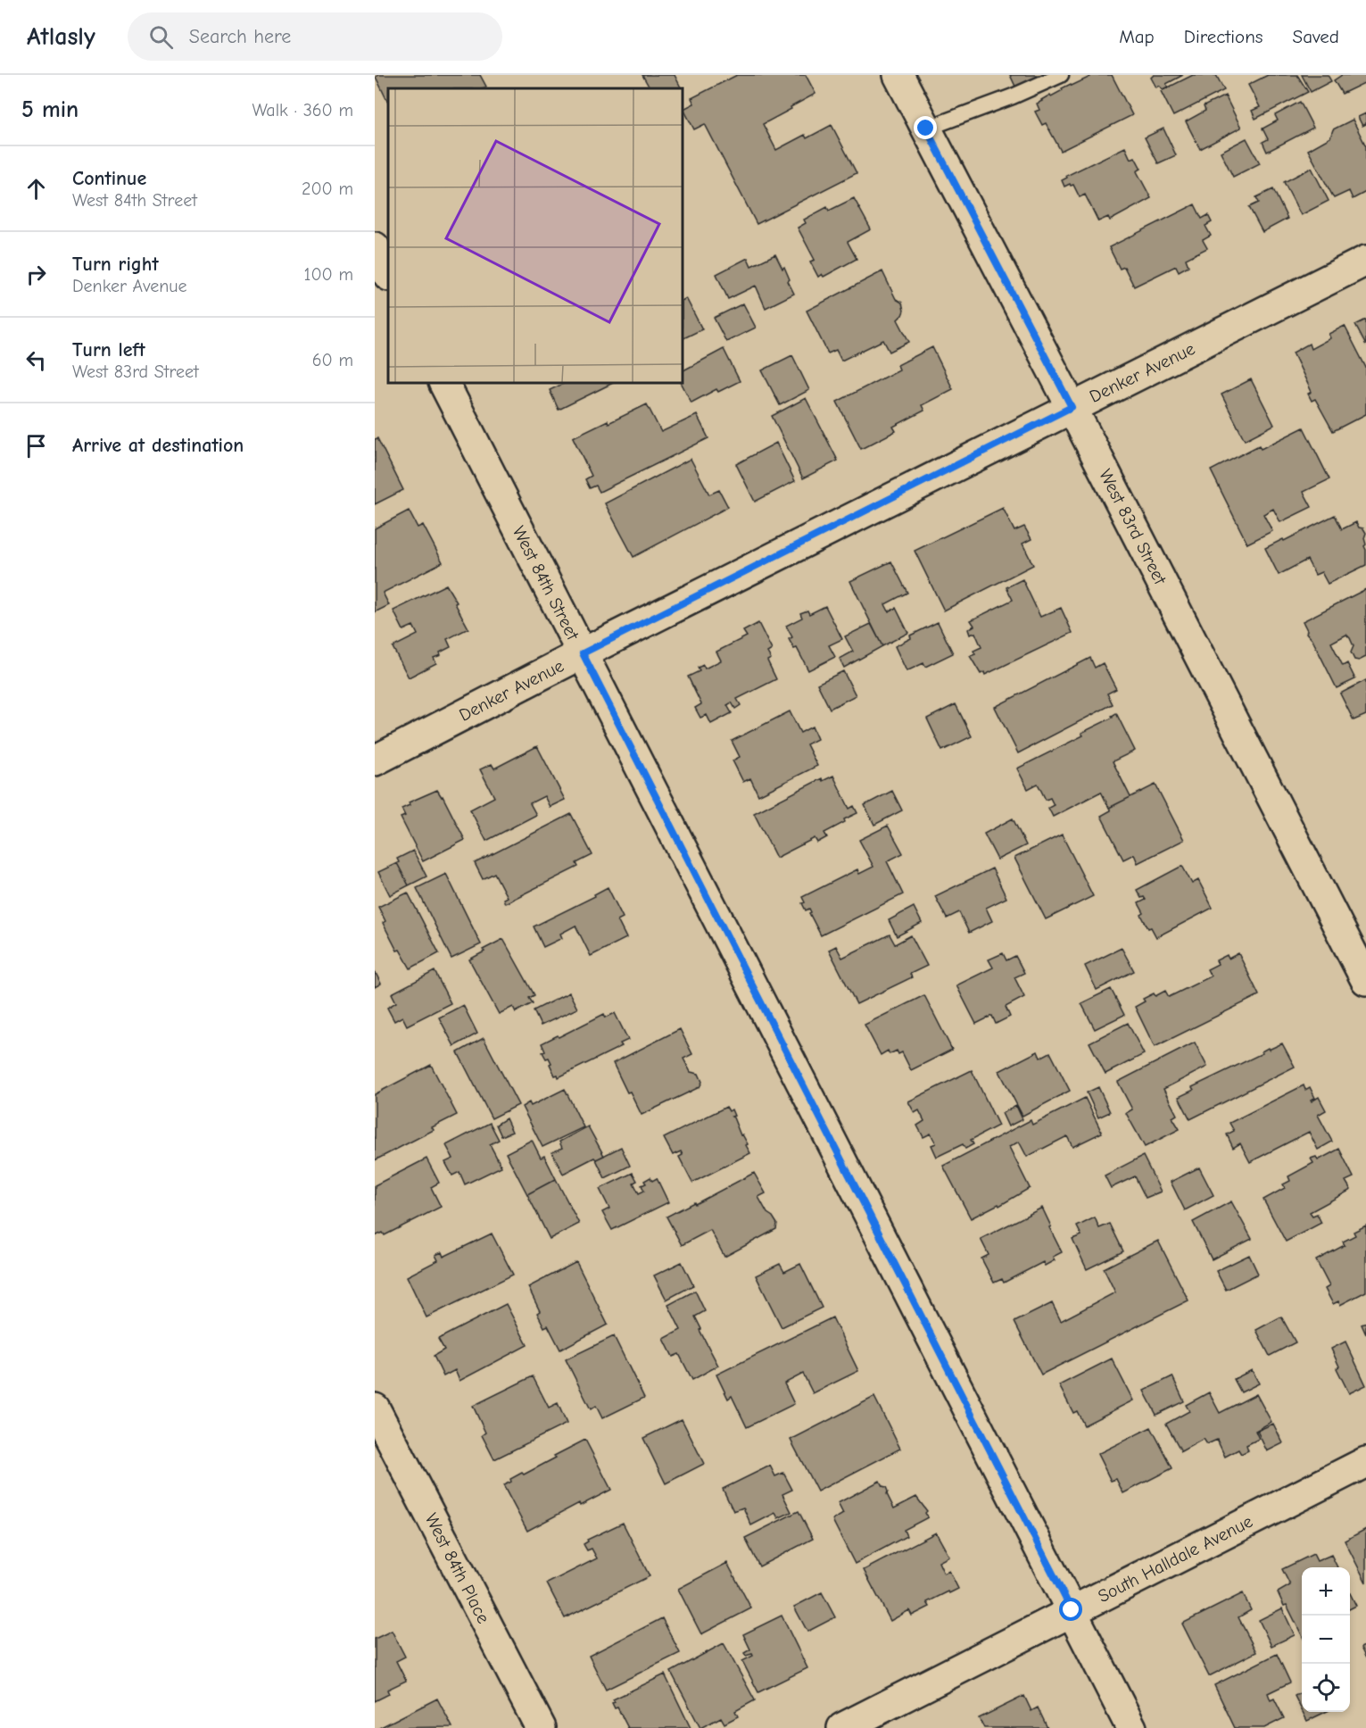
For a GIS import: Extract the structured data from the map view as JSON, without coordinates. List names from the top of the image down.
{
  "streets": {
    "street": [
      "Denker Avenue",
      "West 83rd Street",
      "West 84th Street",
      "South Halldale Avenue",
      "West 84th Place"
    ]
  },
  "crossings": [
    ["Denker Avenue", "West 83rd Street"],
    ["Denker Avenue", "West 84th Street"],
    ["West 84th Street", "South Halldale Avenue"]
  ],
  "page": {
    "header": "Atlasly",
    "search": "Search here",
    "nav": ["Map", "Directions", "Saved"],
    "heading": ["5 min", "Walk · 360 m"],
    "list": [
      ["Continue", "West 84th Street", "200 m"],
      ["Turn right", "Denker Avenue", "100 m"],
      ["Turn left", "West 83rd Street", "60 m"],
      "Arrive at destination"
    ],
    "map_buttons": ["+", "−"]
  }
}
